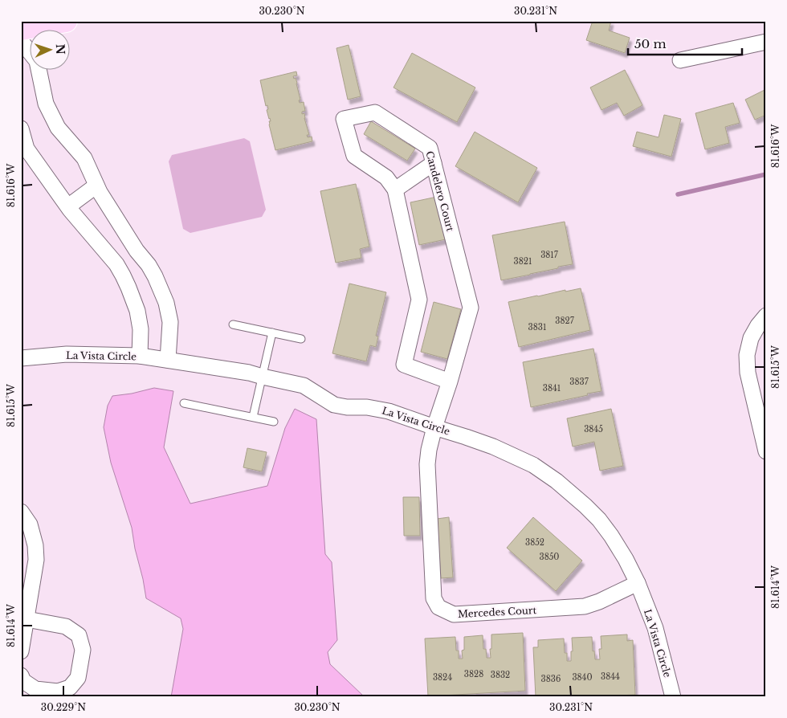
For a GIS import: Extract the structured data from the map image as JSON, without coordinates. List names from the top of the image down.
{
  "streets": {
    "street": ["Candelero Court", "La Vista Circle", "Mercedes Court"]
  },
  "crossings": [
    ["Candelero Court", "La Vista Circle"],
    ["Candelero Court", "Mercedes Court"],
    ["La Vista Circle", "Mercedes Court"]
  ],
  "house_numbers": [
    "3817",
    "3821",
    "3827",
    "3831",
    "3837",
    "3841",
    "3845",
    "3852",
    "3850",
    "3828",
    "3832",
    "3844",
    "3824",
    "3840",
    "3836"
  ],
  "scale_bar": "50 m",
  "north": "right",
  "coordinates": [
    "30.230°N",
    "30.231°N",
    "81.616°W",
    "81.615°W",
    "81.614°W",
    "30.229°N"
  ]
}
